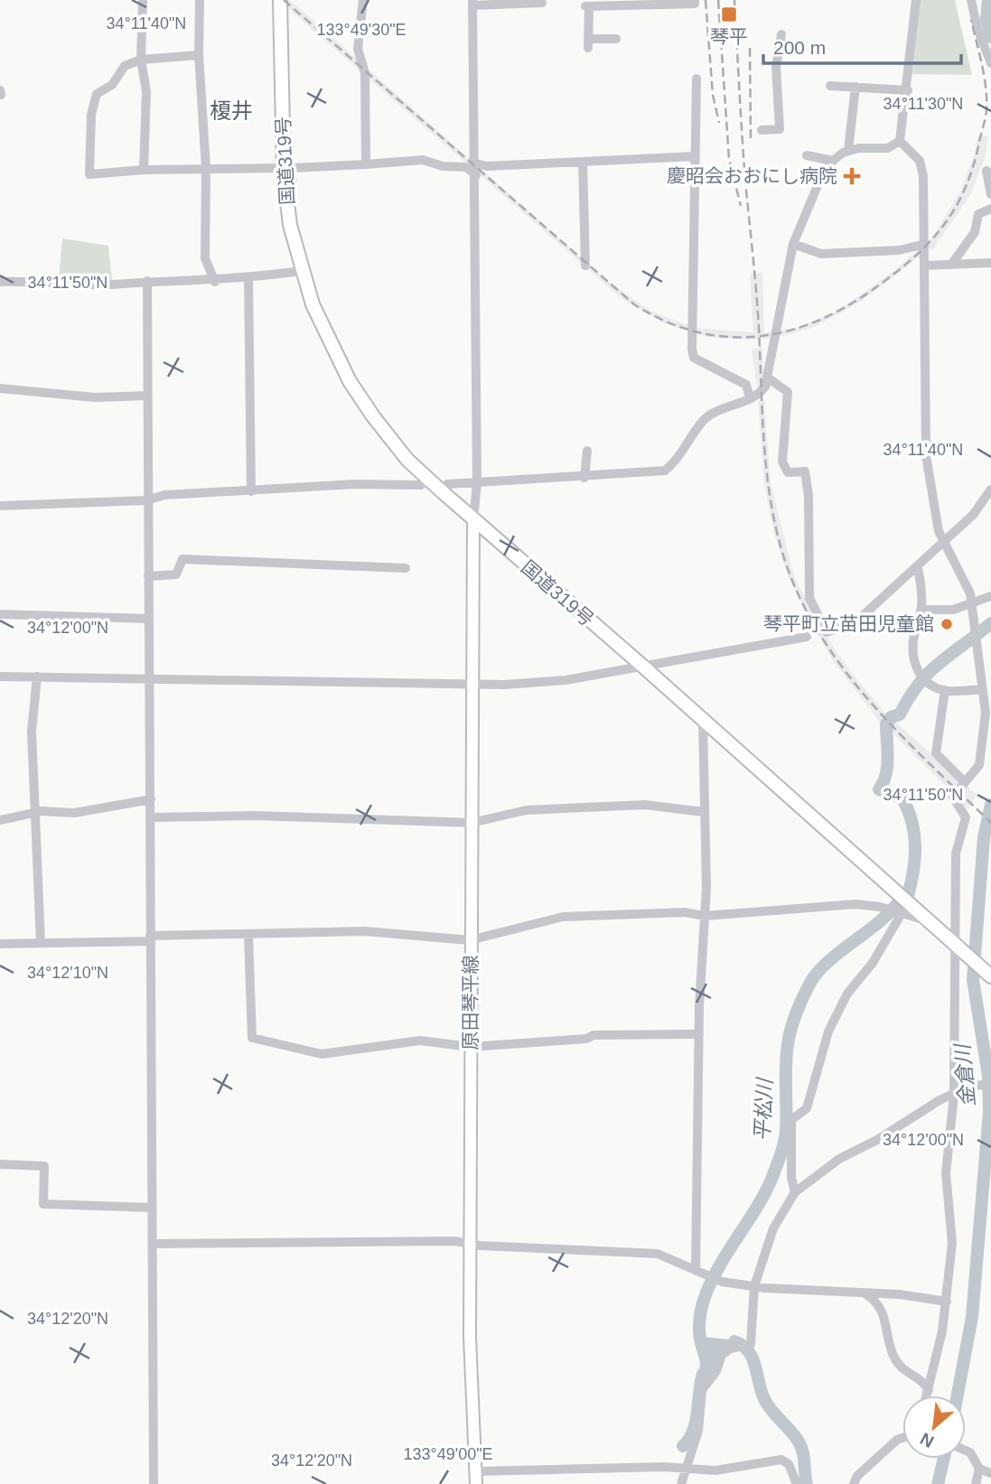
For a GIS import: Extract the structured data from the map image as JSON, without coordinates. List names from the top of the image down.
{
  "streets": {
    "highway": ["国道319号"],
    "main road": ["原田琴平線"]
  },
  "crossings": [
    ["国道319号", "原田琴平線"]
  ],
  "districts": ["榎井"],
  "water": ["金倉川", "平松川"],
  "places": {
    "transit": ["琴平"],
    "health": ["慶昭会おおにし病院"],
    "other": ["琴平町立苗田児童館"]
  },
  "scale_bar": "200 m",
  "north": "bottom left",
  "coordinates": [
    "34°11'40\"N",
    "133°49'30\"E",
    "34°11'30\"N",
    "34°11'50\"N",
    "34°12'00\"N",
    "34°12'10\"N",
    "34°12'20\"N",
    "133°49'00\"E"
  ]
}
